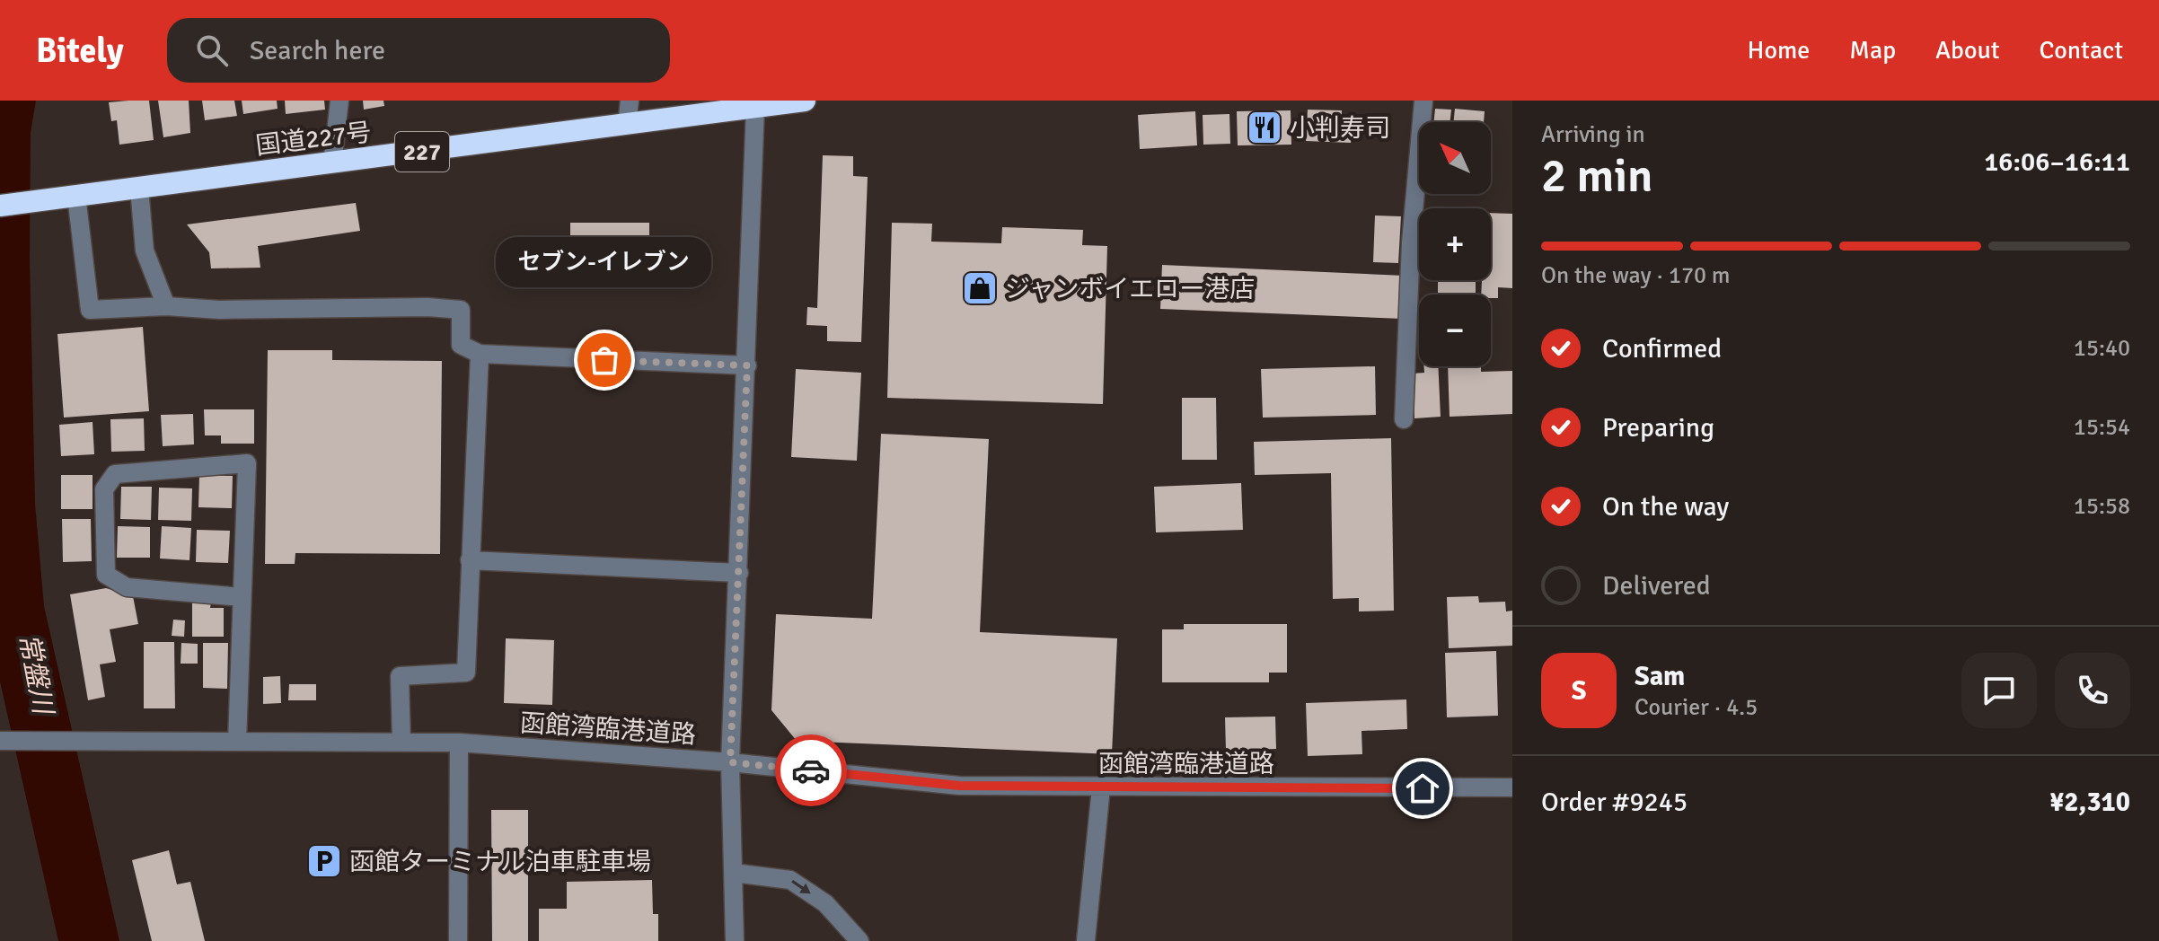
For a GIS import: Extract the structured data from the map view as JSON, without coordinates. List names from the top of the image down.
{
  "streets": {
    "highway": ["国道227号", "227"],
    "street": ["函館湾臨港道路"]
  },
  "water": ["常盤川"],
  "places": {
    "restaurant": ["小判寿司"],
    "shop": ["ジャンボイエロー港店"],
    "other": ["セブン-イレブン"],
    "parking": ["函館ターミナル泊車駐車場"]
  },
  "north": "top left",
  "page": {
    "header": "Bitely",
    "search": "Search here",
    "nav": [
      "Home",
      "Map",
      "About",
      "Contact"
    ],
    "heading": ["2 min", "Arriving in", "16:06–16:11"],
    "panel": [
      "Sam",
      "Courier · 4.5",
      "Order #9245",
      "¥2,310"
    ],
    "map_buttons": ["+", "−"],
    "bar": "On the way · 170 m",
    "bubble": "セブン-イレブン",
    "list": [
      ["Confirmed", "15:40"],
      ["Preparing", "15:54"],
      ["On the way", "15:58"],
      "Delivered"
    ],
    "round": "S"
  }
}
